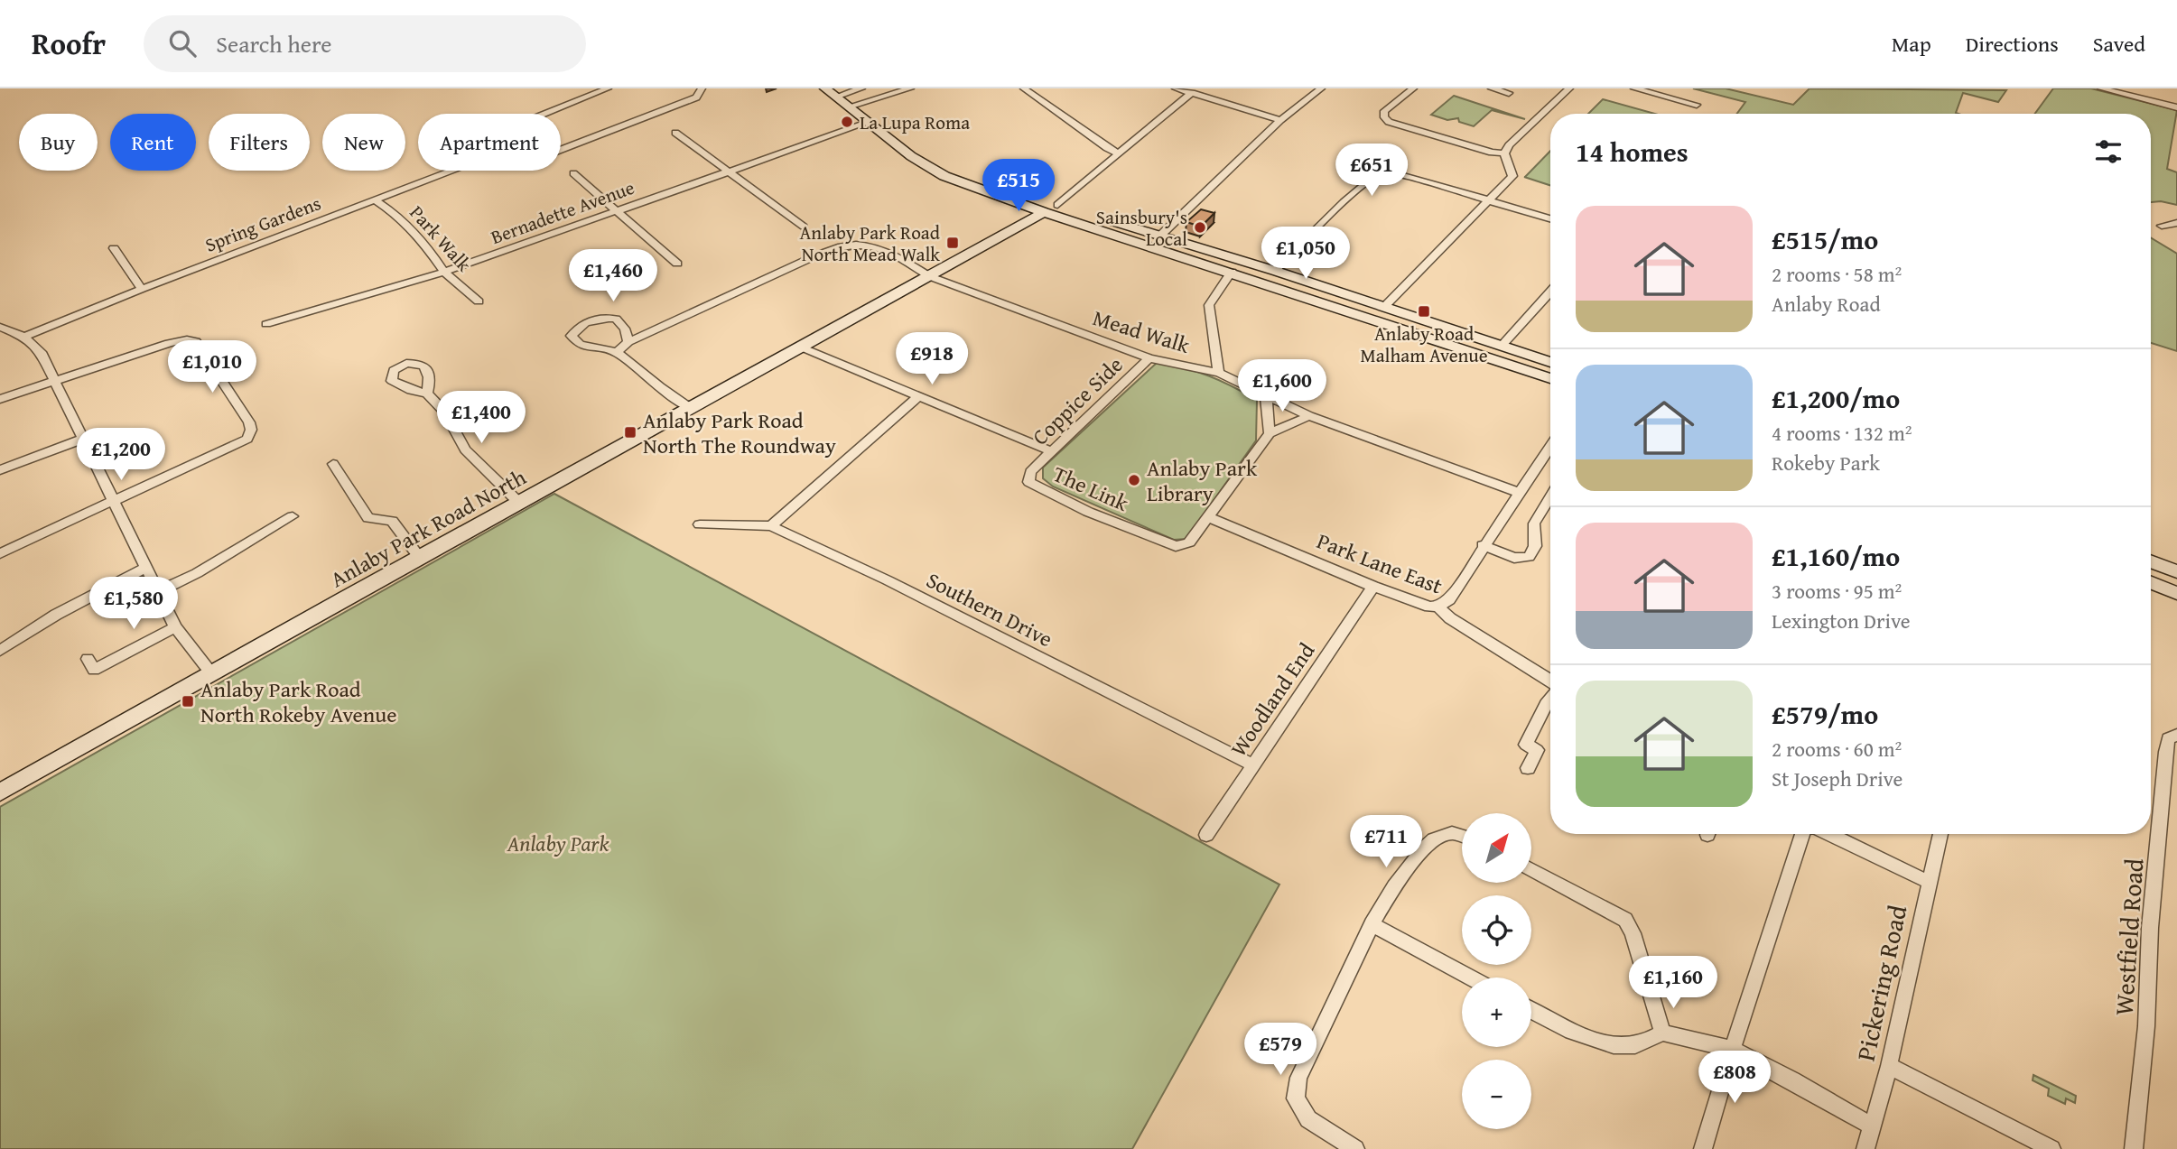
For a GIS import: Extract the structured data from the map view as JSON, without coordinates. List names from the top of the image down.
{
  "streets": {
    "main road": ["Anlaby Park Road North"],
    "street": [
      "Bernadette Avenue",
      "Spring Gardens",
      "Park Walk",
      "Mead Walk",
      "Coppice Side",
      "The Link",
      "Park Lane East",
      "Southern Drive",
      "Woodland End",
      "Westfield Road",
      "Pickering Road"
    ]
  },
  "crossings": [
    ["Bernadette Avenue", "Park Walk"],
    ["Spring Gardens", "Park Walk"],
    ["Mead Walk", "Coppice Side"],
    ["Mead Walk", "Anlaby Park Road North"],
    ["Coppice Side", "The Link"],
    ["The Link", "Park Lane East"],
    ["Park Lane East", "Woodland End"],
    ["Southern Drive", "Woodland End"]
  ],
  "parks": ["Anlaby Park"],
  "places": {
    "other": ["La Lupa Roma", "Sainsbury's Local", "Anlaby Park Library"],
    "transit": [
      "Anlaby Park Road North Mead Walk",
      "Anlaby Road Malham Avenue",
      "Anlaby Park Road North The Roundway",
      "Anlaby Park Road North Rokeby Avenue"
    ]
  },
  "north": "top right",
  "page": {
    "header": "Roofr",
    "search": "Search here",
    "nav": ["Map", "Directions", "Saved"],
    "chip": [
      "Buy",
      "Rent",
      "Filters",
      "New",
      "Apartment"
    ],
    "heading": "14 homes",
    "price": [
      "£651",
      "£515",
      "£1,050",
      "£1,460",
      "£918",
      "£1,010",
      "£1,600",
      "£1,400",
      "£1,200",
      "£1,580",
      "£711",
      "£1,160",
      "£579",
      "£808"
    ],
    "list": [
      {
        "name": "£515/mo",
        "note": "2 rooms · 58 m² · Anlaby Road"
      },
      {
        "name": "£1,200/mo",
        "note": "4 rooms · 132 m² · Rokeby Park"
      },
      {
        "name": "£1,160/mo",
        "note": "3 rooms · 95 m² · Lexington Drive"
      },
      {
        "name": "£579/mo",
        "note": "2 rooms · 60 m² · St Joseph Drive"
      }
    ],
    "map_buttons": ["+", "−"]
  }
}
